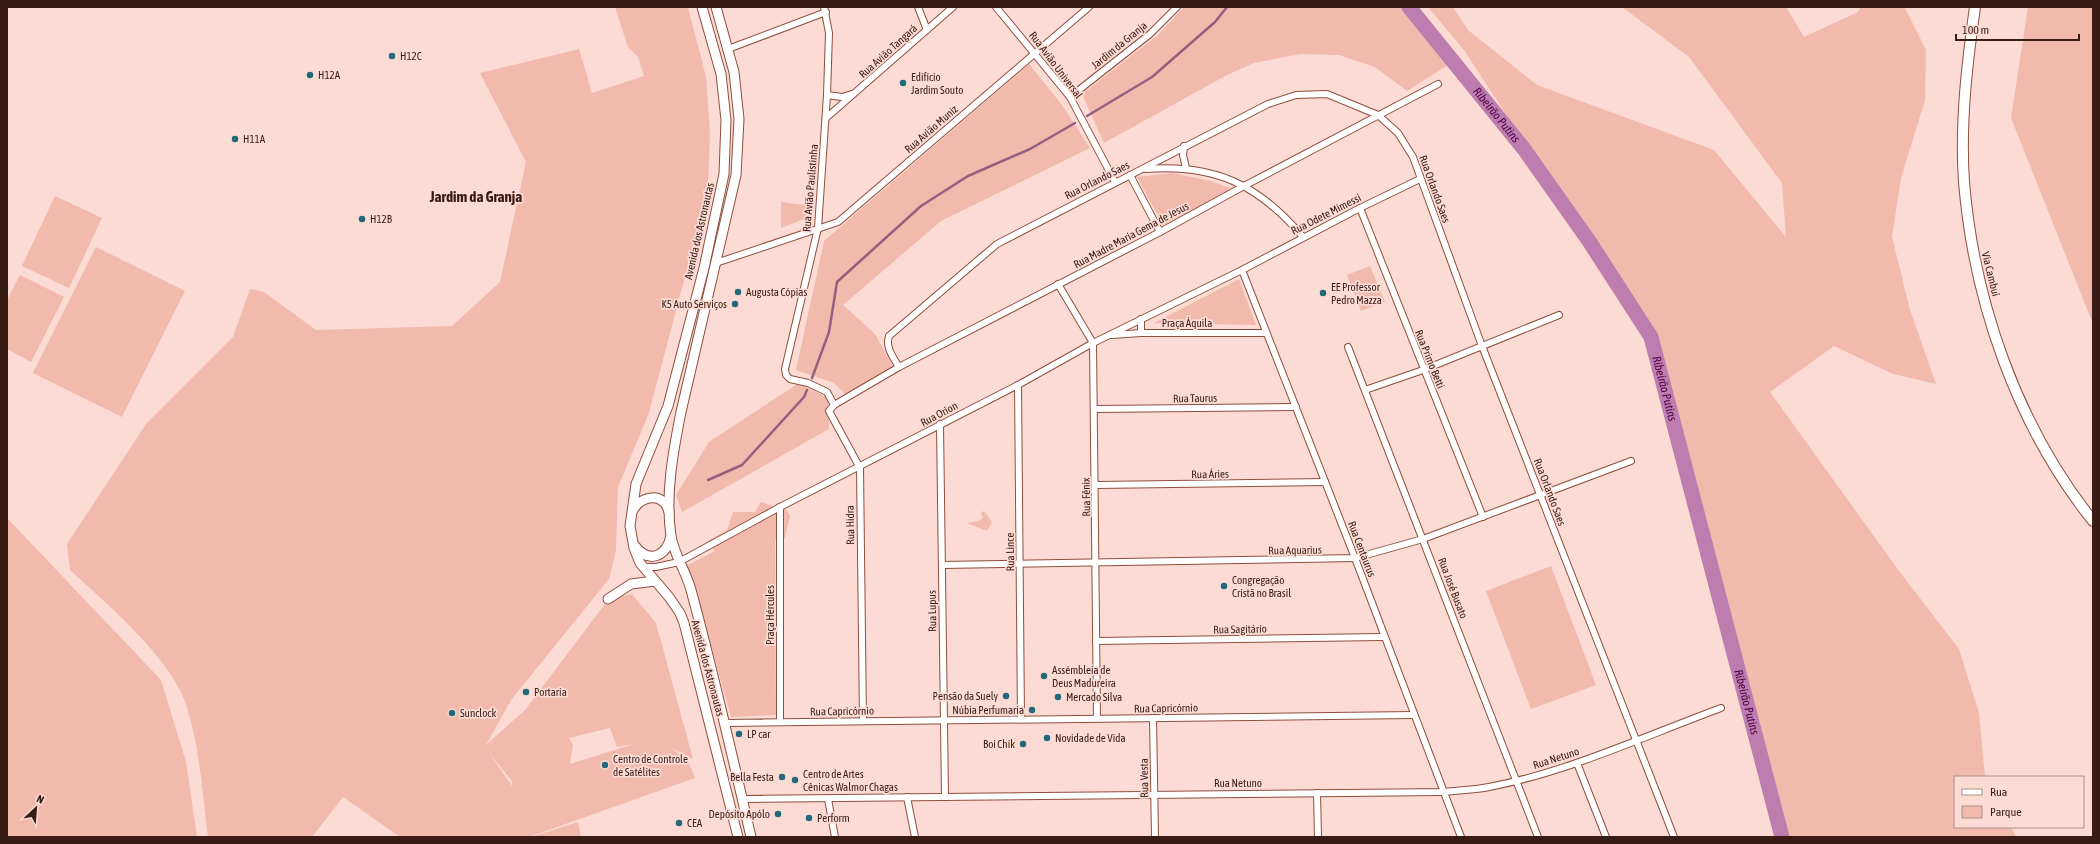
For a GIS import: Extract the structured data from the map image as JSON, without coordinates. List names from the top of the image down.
{
  "streets": {
    "main road": ["Avenida dos Astronautas", "Via Cambuí"],
    "street": [
      "Jardim da Granja",
      "Rua Avião Tangará",
      "Rua Avião Universal",
      "Rua Avião Muniz",
      "Rua Orlando Saes",
      "Rua Avião Paulistinha",
      "Rua Odete Mimessi",
      "Rua Madre Maria Gema de Jesus",
      "Praça Áquila",
      "Rua Primo Betti",
      "Rua Taurus",
      "Rua Orion",
      "Rua Áries",
      "Rua Fênix",
      "Rua Hidra",
      "Rua Centaurus",
      "Rua Aquarius",
      "Rua Lince",
      "Rua José Busato",
      "Rua Lupus",
      "Praça Hércules",
      "Rua Sagitário",
      "Rua Capricórnio",
      "Rua Netuno",
      "Rua Vesta"
    ]
  },
  "crossings": [
    ["Jardim da Granja", "Rua Avião Universal"],
    ["Rua Avião Tangará", "Rua Avião Paulistinha"],
    ["Rua Avião Universal", "Rua Avião Muniz"],
    ["Rua Avião Universal", "Rua Orlando Saes"],
    ["Rua Avião Muniz", "Rua Avião Paulistinha"],
    ["Rua Avião Muniz", "Avenida dos Astronautas"],
    ["Rua Orlando Saes", "Rua Odete Mimessi"],
    ["Rua Orlando Saes", "Rua Madre Maria Gema de Jesus"],
    ["Rua Orlando Saes", "Rua Aquarius"],
    ["Rua Orlando Saes", "Rua Netuno"],
    ["Rua Avião Paulistinha", "Rua Madre Maria Gema de Jesus"],
    ["Rua Avião Paulistinha", "Rua Hidra"],
    ["Rua Odete Mimessi", "Rua Primo Betti"],
    ["Rua Odete Mimessi", "Rua Orion"],
    ["Rua Odete Mimessi", "Rua Centaurus"],
    ["Avenida dos Astronautas", "Rua Orion"],
    ["Avenida dos Astronautas", "Rua Capricórnio"],
    ["Avenida dos Astronautas", "Rua Netuno"],
    ["Rua Madre Maria Gema de Jesus", "Rua Fênix"],
    ["Rua Madre Maria Gema de Jesus", "Rua Hidra"],
    ["Praça Áquila", "Rua Orion"],
    ["Praça Áquila", "Rua Centaurus"],
    ["Rua Primo Betti", "Rua Aquarius"],
    ["Rua Taurus", "Rua Fênix"],
    ["Rua Taurus", "Rua Centaurus"],
    ["Rua Orion", "Rua Fênix"],
    ["Rua Orion", "Rua Hidra"],
    ["Rua Orion", "Rua Centaurus"],
    ["Rua Orion", "Rua Lince"],
    ["Rua Orion", "Rua Lupus"],
    ["Rua Orion", "Praça Hércules"],
    ["Rua Áries", "Rua Fênix"],
    ["Rua Áries", "Rua Centaurus"],
    ["Rua Fênix", "Rua Aquarius"],
    ["Rua Fênix", "Rua Sagitário"],
    ["Rua Fênix", "Rua Capricórnio"],
    ["Rua Hidra", "Rua Capricórnio"],
    ["Rua Centaurus", "Rua Aquarius"],
    ["Rua Centaurus", "Rua Sagitário"],
    ["Rua Centaurus", "Rua Capricórnio"],
    ["Rua Centaurus", "Rua Netuno"],
    ["Rua Aquarius", "Rua Lince"],
    ["Rua Aquarius", "Rua José Busato"],
    ["Rua Aquarius", "Rua Lupus"],
    ["Rua Lince", "Rua Capricórnio"],
    ["Rua José Busato", "Rua Netuno"],
    ["Rua Lupus", "Rua Capricórnio"],
    ["Rua Lupus", "Rua Netuno"],
    ["Praça Hércules", "Rua Capricórnio"],
    ["Rua Capricórnio", "Rua Vesta"],
    ["Rua Netuno", "Rua Vesta"]
  ],
  "districts": ["Jardim da Granja"],
  "water": ["Ribeirão Putins"],
  "places": [
    "H12C",
    "H12A",
    "Edifício Jardim Souto",
    "H11A",
    "H12B",
    "Augusta Cópias",
    "EE Professor Pedro Mazza",
    "K5 Auto Serviços",
    "Congregação Cristã no Brasil",
    "Assémbleia de Deus Madureira",
    "Portaria",
    "Pensão da Suely",
    "Mercado Silva",
    "Núbia Perfumaria",
    "Sunclock",
    "LP car",
    "Novidade de Vida",
    "Boi Chik",
    "Centro de Controle de Satélites",
    "Bella Festa",
    "Centro de Artes Cênicas Walmor Chagas",
    "Depósito Apólo",
    "Perform",
    "CEA"
  ],
  "legend": ["Rua", "Parque"],
  "scale_bar": "100 m",
  "north": "top right"
}
